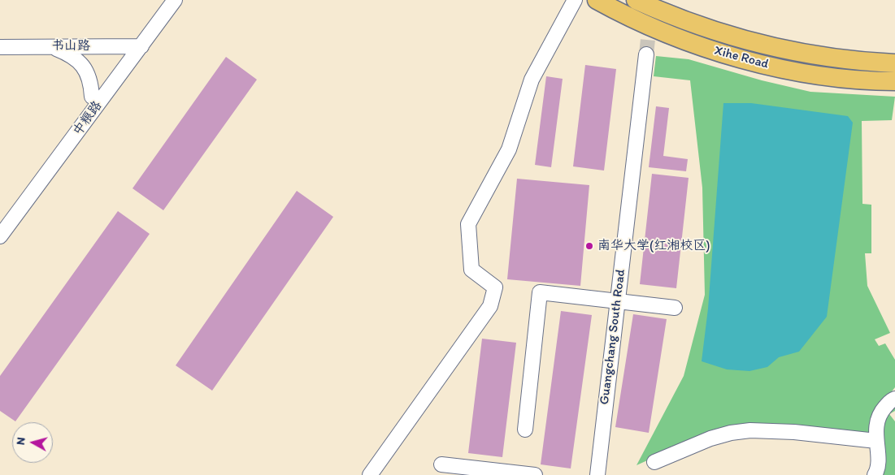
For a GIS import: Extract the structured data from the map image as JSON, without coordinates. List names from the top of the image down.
{
  "streets": {
    "main road": ["Xihe Road"],
    "street": ["书山路", "中粮路", "Guangchang South Road"]
  },
  "crossings": [
    ["书山路", "中粮路"]
  ],
  "places": ["南华大学(红湘校区)"],
  "north": "left"
}
